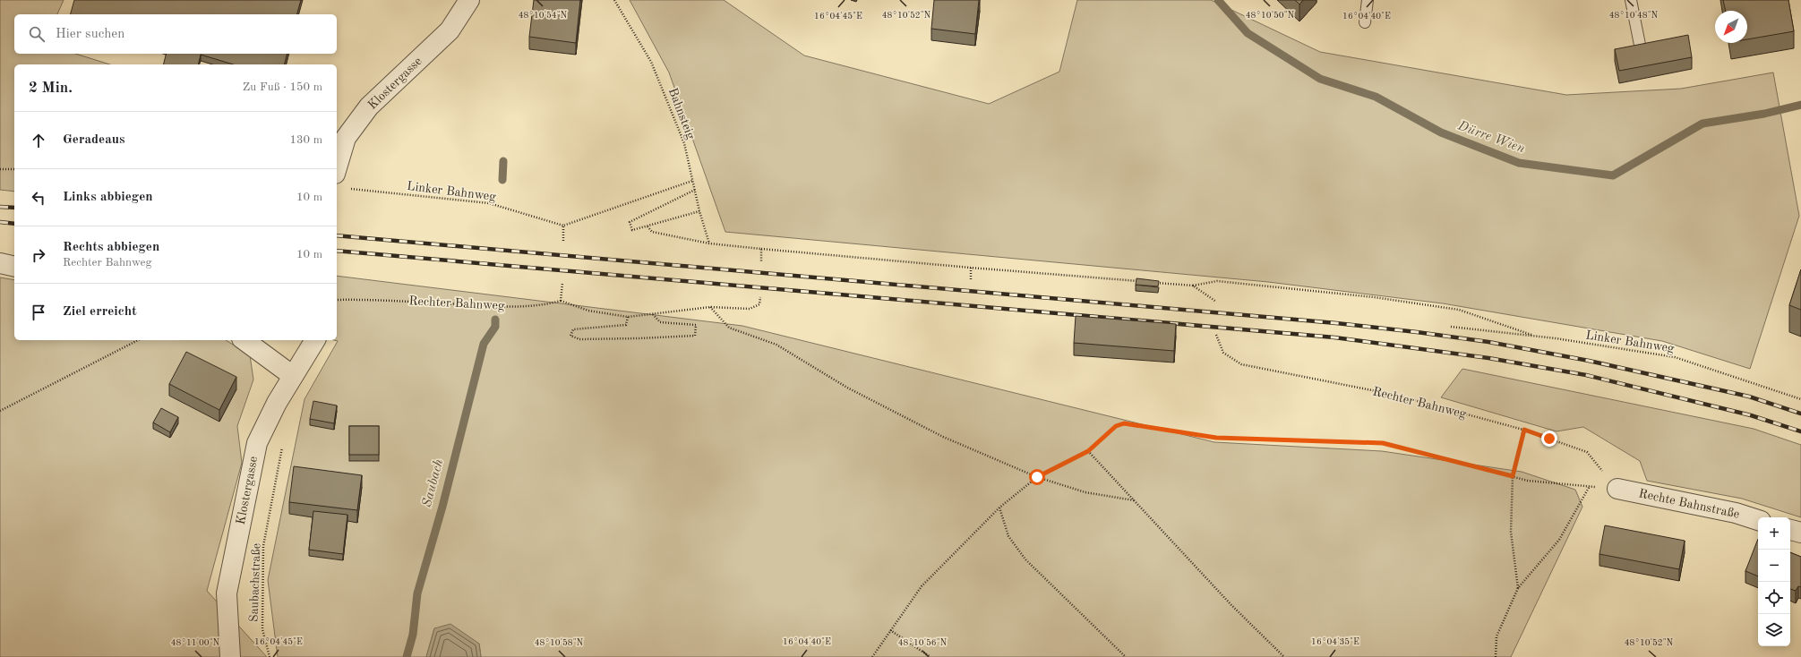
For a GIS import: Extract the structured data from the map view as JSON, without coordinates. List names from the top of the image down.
{
  "streets": {
    "street": ["Klostergasse", "Rechte Bahnstraße"],
    "path": [
      "Bahnsteig",
      "Linker Bahnweg",
      "Rechter Bahnweg",
      "Saubachstraße"
    ]
  },
  "crossings": [
    ["Rechter Bahnweg", "Rechte Bahnstraße"]
  ],
  "water": ["Dürre Wien", "Saubach"],
  "north": "bottom left",
  "page": {
    "search": "Hier suchen",
    "heading": ["2 Min.", "Zu Fuß · 150 m"],
    "list": [
      ["Geradeaus", "130 m"],
      ["Links abbiegen", "10 m"],
      ["Rechts abbiegen", "Rechter Bahnweg", "10 m"],
      "Ziel erreicht"
    ],
    "map_buttons": ["+", "−"]
  },
  "coordinates": [
    "48°10'54\"N",
    "48°10'52\"N",
    "48°10'50\"N",
    "48°10'48\"N",
    "16°04'45\"E",
    "16°04'40\"E",
    "16°04'35\"E",
    "48°11'00\"N",
    "48°10'58\"N",
    "48°10'56\"N"
  ]
}
